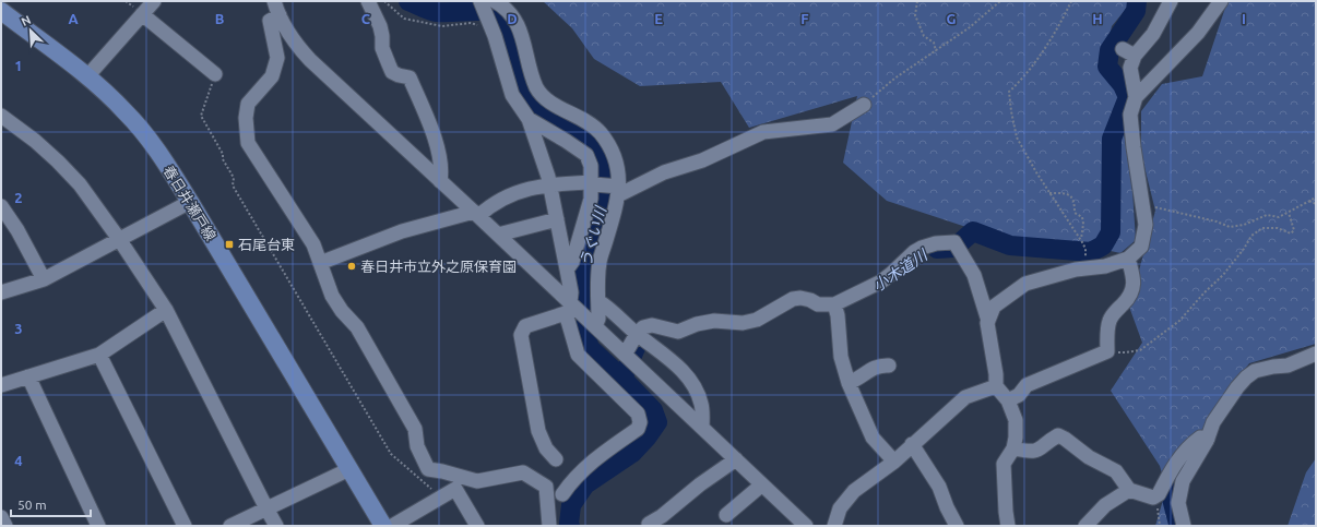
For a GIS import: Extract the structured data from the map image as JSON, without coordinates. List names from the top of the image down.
{
  "streets": {
    "main road": ["春日井瀬戸線"]
  },
  "water": ["うぐい川", "小木道川"],
  "places": {
    "transit": ["石尾台東"],
    "other": ["春日井市立外之原保育園"]
  },
  "scale_bar": "50 m",
  "north": "top left",
  "grid": {
    "columns": [
      "A",
      "B",
      "C",
      "D",
      "E",
      "F",
      "G",
      "H",
      "I"
    ],
    "rows": [
      "1",
      "2",
      "3",
      "4"
    ]
  }
}
